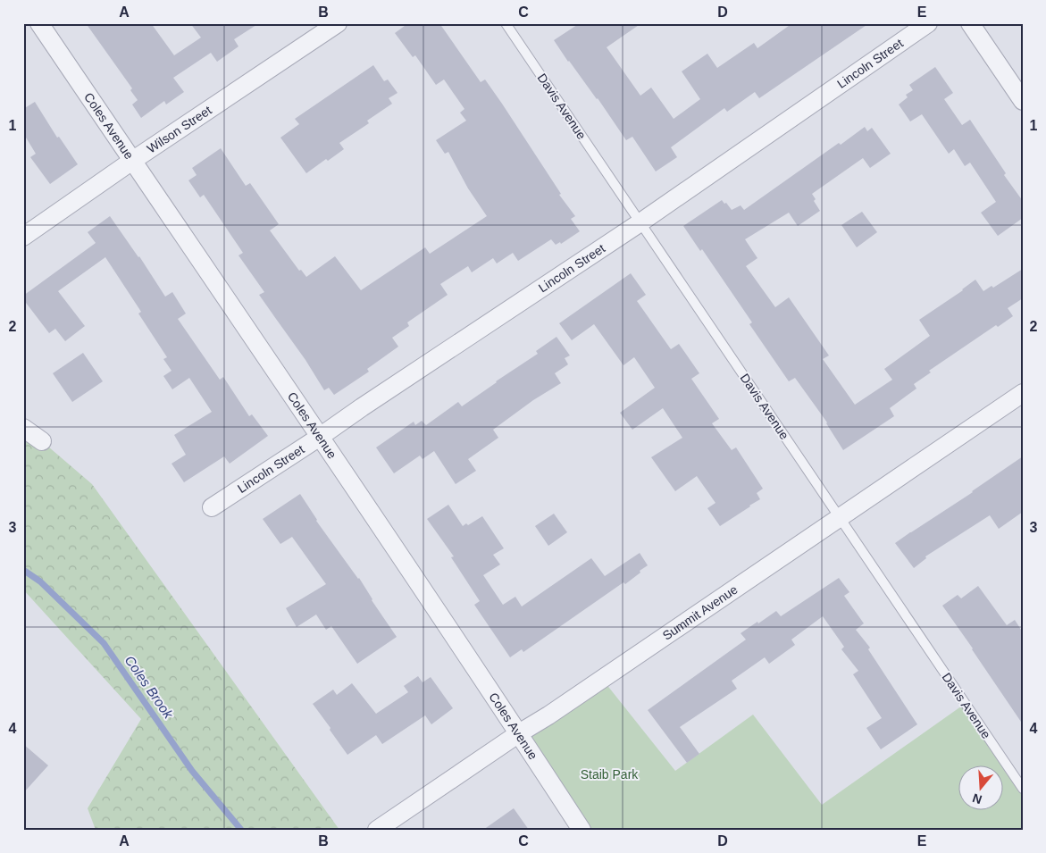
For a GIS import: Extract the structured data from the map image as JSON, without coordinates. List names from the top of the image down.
{
  "streets": {
    "street": [
      "Lincoln Street",
      "Coles Avenue",
      "Wilson Street",
      "Summit Avenue"
    ],
    "lane": ["Davis Avenue"]
  },
  "crossings": [
    ["Lincoln Street", "Davis Avenue"],
    ["Lincoln Street", "Coles Avenue"],
    ["Davis Avenue", "Summit Avenue"],
    ["Coles Avenue", "Wilson Street"],
    ["Coles Avenue", "Summit Avenue"]
  ],
  "water": ["Coles Brook"],
  "parks": ["Staib Park"],
  "north": "bottom",
  "grid": {
    "columns": [
      "A",
      "B",
      "C",
      "D",
      "E"
    ],
    "rows": [
      "1",
      "2",
      "3",
      "4"
    ]
  }
}
